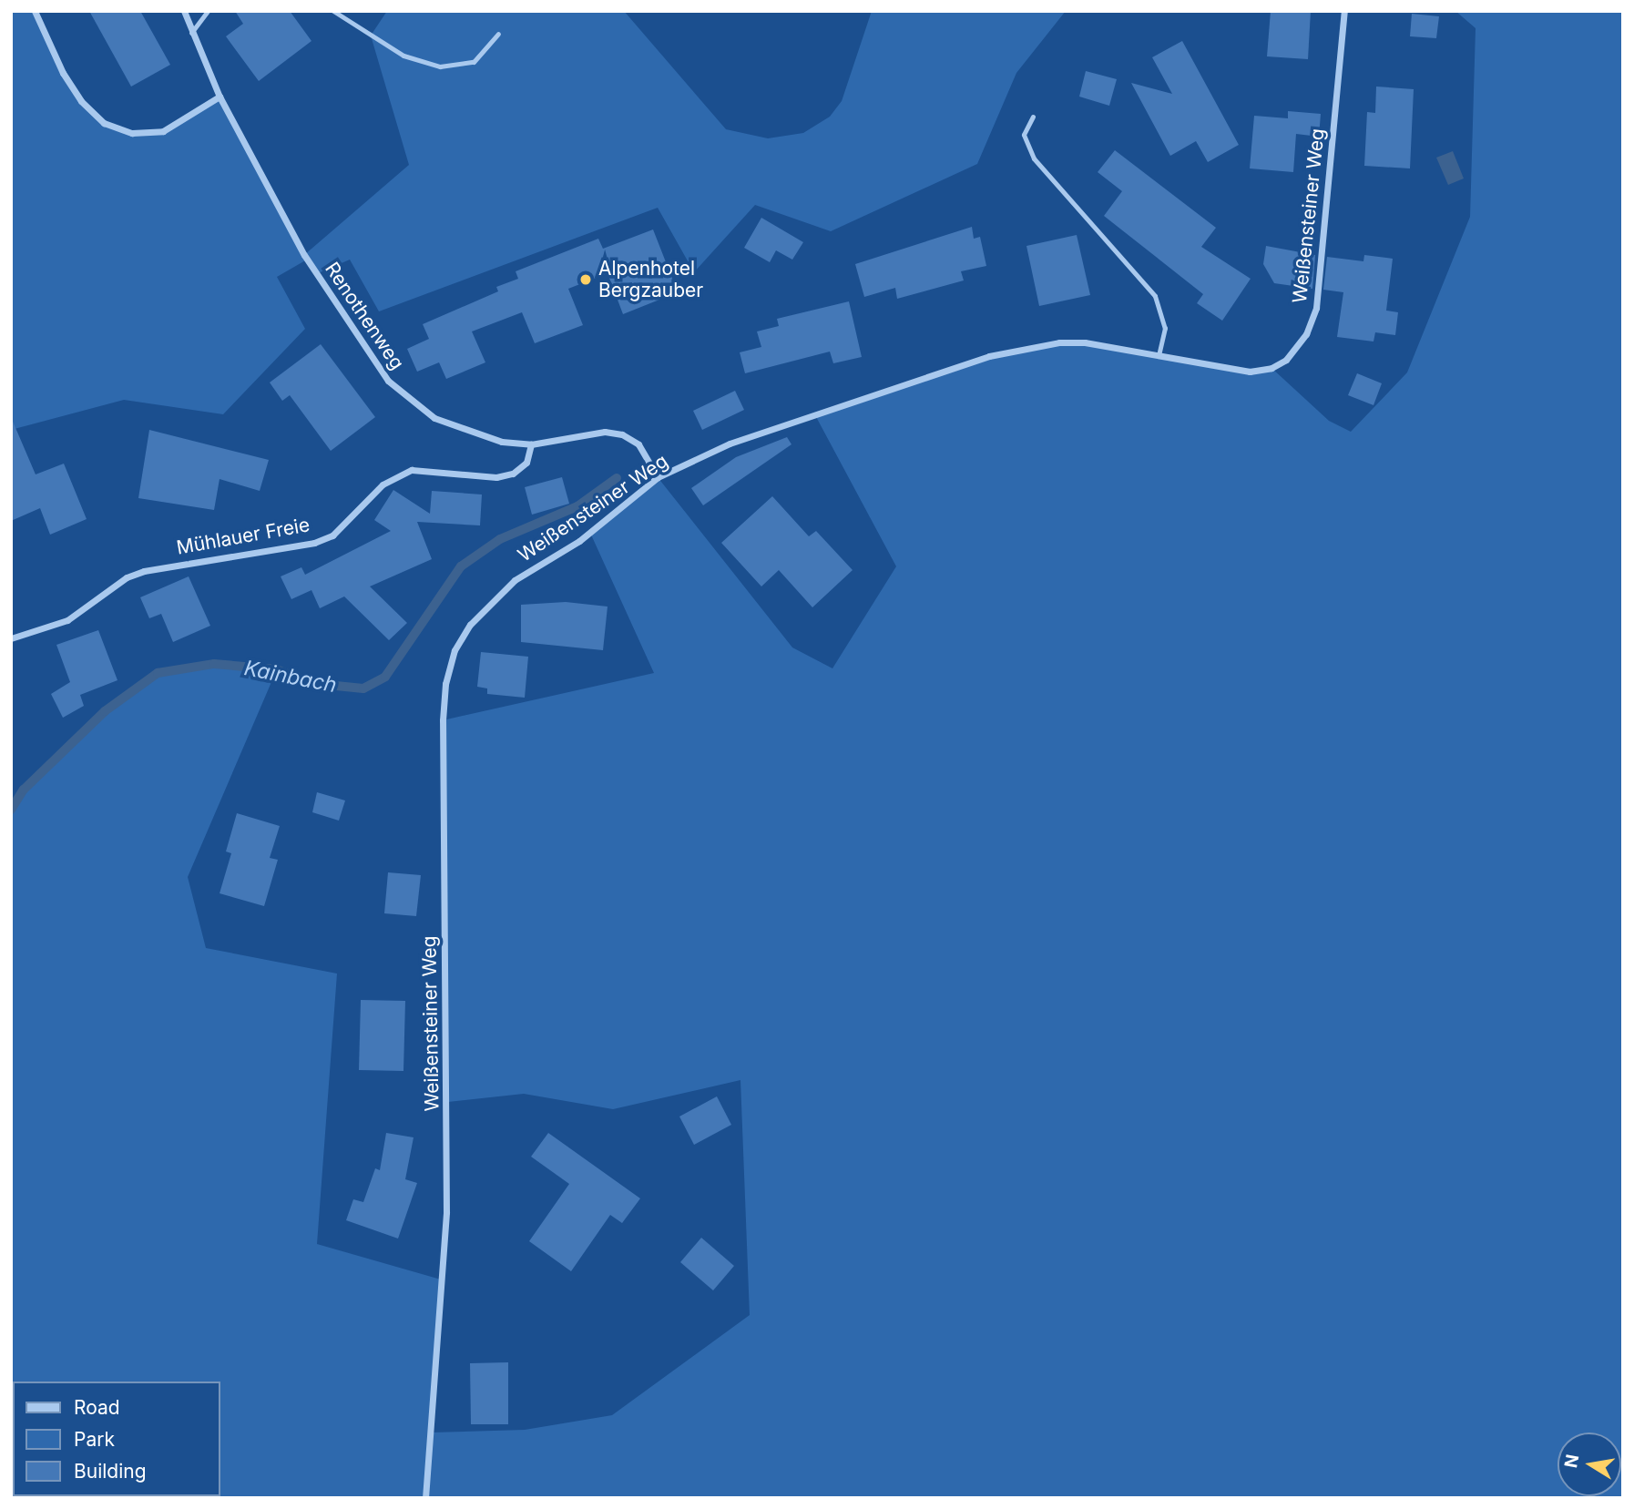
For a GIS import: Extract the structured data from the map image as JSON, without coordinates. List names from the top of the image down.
{
  "streets": {
    "street": ["Weißensteiner Weg", "Renothenweg", "Mühlauer Freie"]
  },
  "crossings": [
    ["Weißensteiner Weg", "Renothenweg"],
    ["Renothenweg", "Mühlauer Freie"]
  ],
  "water": ["Kainbach"],
  "places": ["Alpenhotel Bergzauber"],
  "legend": ["Road", "Park", "Building"],
  "north": "left"
}
